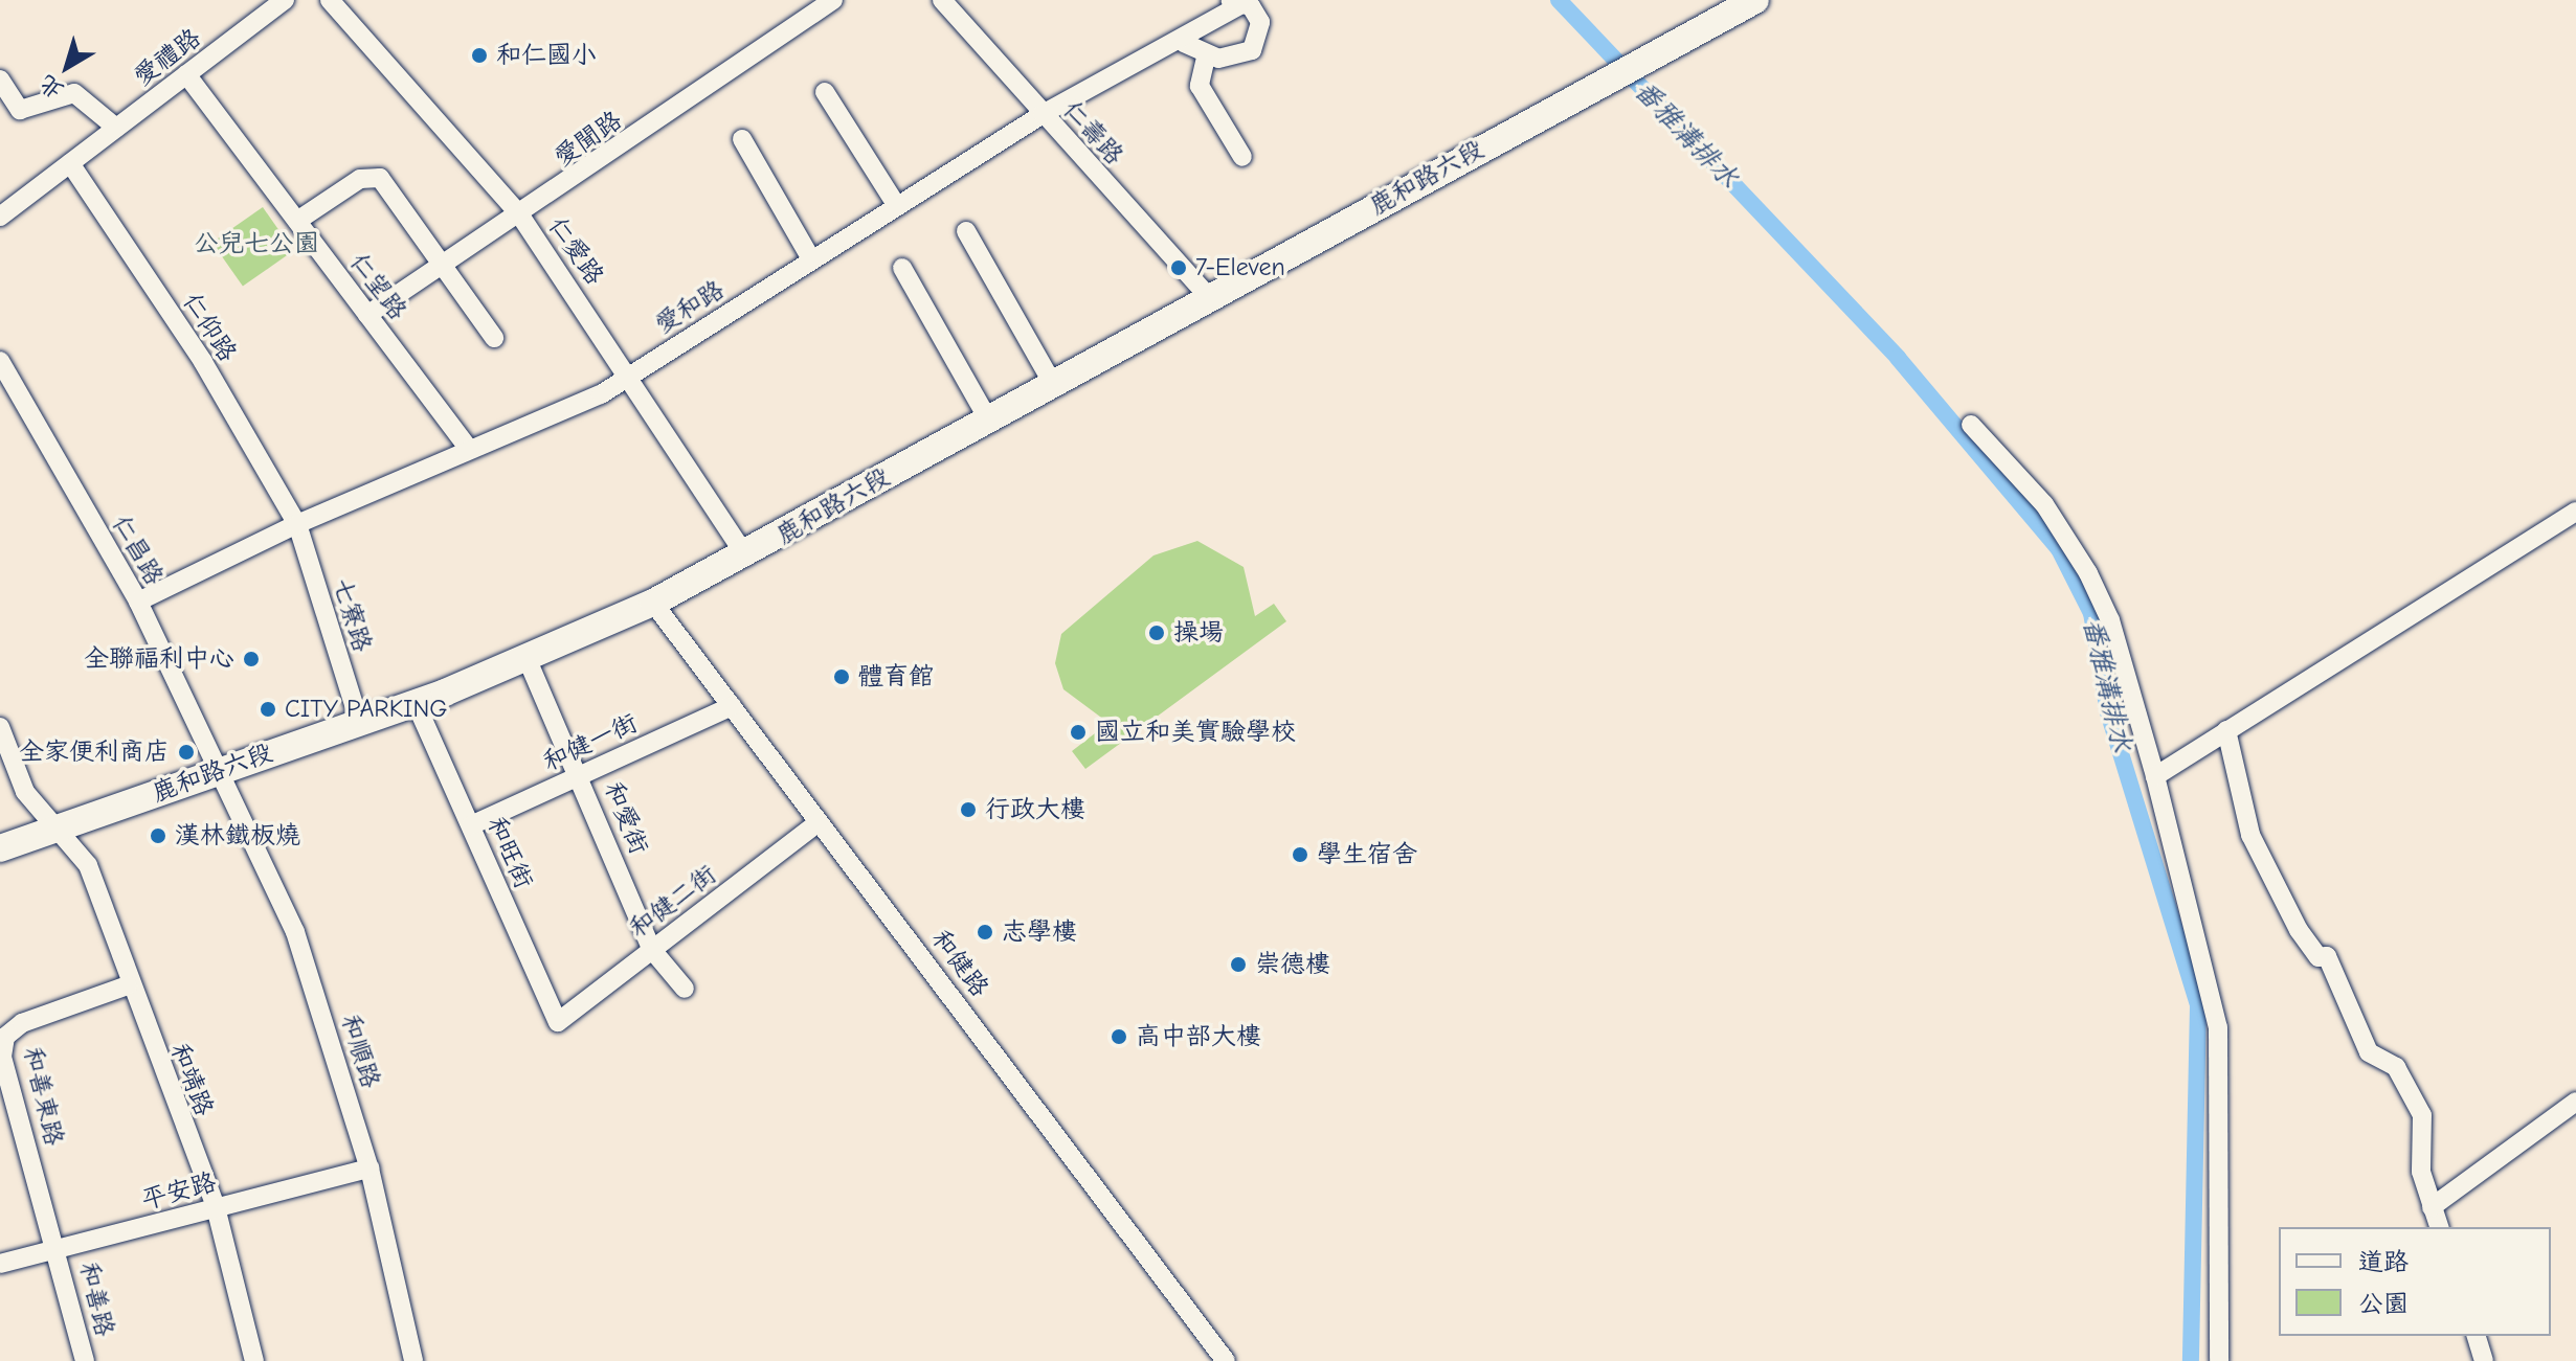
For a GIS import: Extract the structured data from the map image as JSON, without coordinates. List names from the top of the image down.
{
  "streets": {
    "main road": ["鹿和路六段"],
    "street": [
      "愛禮路",
      "仁壽路",
      "愛聞路",
      "仁愛路",
      "仁望路",
      "愛和路",
      "仁仰路",
      "仁昌路",
      "七寮路",
      "和健一街",
      "和愛街",
      "和旺街",
      "和健二街",
      "和健路",
      "和順路",
      "和靖路",
      "和善東路",
      "平安路",
      "和善路"
    ]
  },
  "crossings": [
    ["愛禮路", "仁望路"],
    ["愛禮路", "仁仰路"],
    ["仁壽路", "鹿和路六段"],
    ["仁壽路", "愛和路"],
    ["愛聞路", "仁愛路"],
    ["愛聞路", "仁望路"],
    ["鹿和路六段", "仁愛路"],
    ["鹿和路六段", "仁昌路"],
    ["鹿和路六段", "七寮路"],
    ["鹿和路六段", "和愛街"],
    ["鹿和路六段", "和旺街"],
    ["鹿和路六段", "和健路"],
    ["鹿和路六段", "和順路"],
    ["鹿和路六段", "和靖路"],
    ["仁愛路", "愛和路"],
    ["仁望路", "愛和路"],
    ["愛和路", "仁仰路"],
    ["愛和路", "仁昌路"],
    ["愛和路", "七寮路"],
    ["仁仰路", "七寮路"],
    ["仁昌路", "和順路"],
    ["和健一街", "和愛街"],
    ["和健一街", "和旺街"],
    ["和健一街", "和健路"],
    ["和愛街", "和健二街"],
    ["和旺街", "和健二街"],
    ["和健二街", "和健路"],
    ["和順路", "平安路"],
    ["和靖路", "和善東路"],
    ["和靖路", "平安路"],
    ["和善東路", "平安路"],
    ["和善東路", "和善路"],
    ["平安路", "和善路"]
  ],
  "water": ["番雅溝排水"],
  "parks": ["公兒七公園"],
  "places": [
    "和仁國小",
    "7-Eleven",
    "操場",
    "全聯福利中心",
    "體育館",
    "CITY PARKING",
    "國立和美實驗學校",
    "全家便利商店",
    "行政大樓",
    "漢林鐵板燒",
    "學生宿舍",
    "志學樓",
    "崇德樓",
    "高中部大樓"
  ],
  "legend": ["道路", "公園"],
  "north": "bottom left"
}
